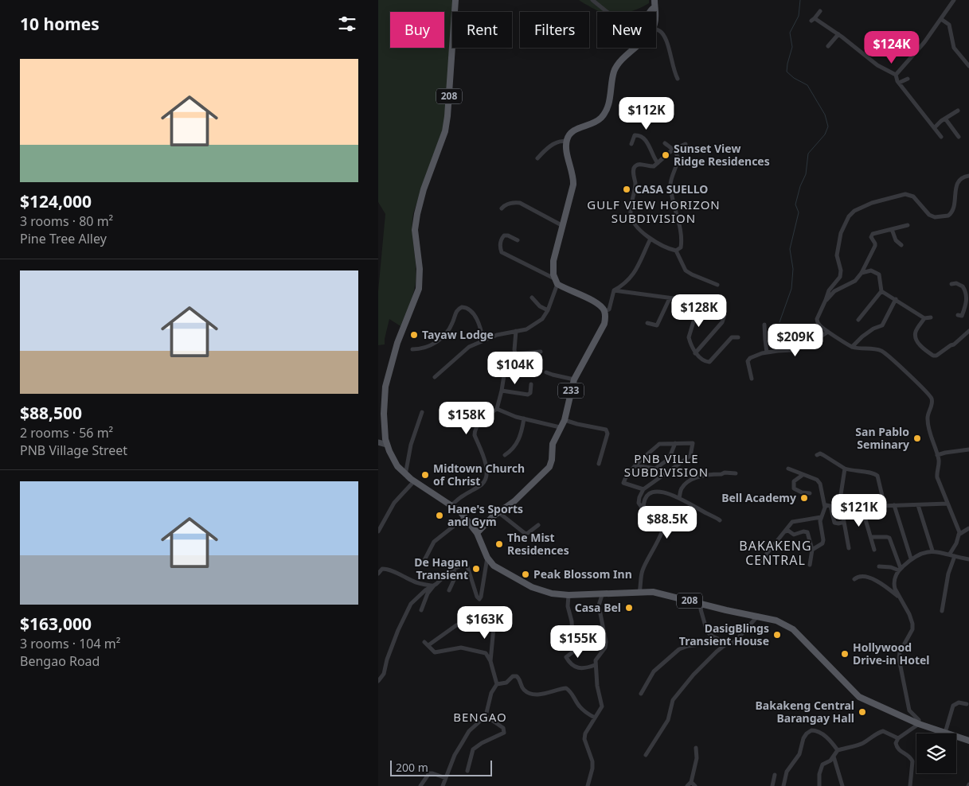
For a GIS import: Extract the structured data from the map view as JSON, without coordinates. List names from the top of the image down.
{
  "streets": {
    "main road": ["208", "233"]
  },
  "crossings": [
    ["208", "233"]
  ],
  "districts": [
    "GULF VIEW HORIZON SUBDIVISION",
    "PNB VILLE SUBDIVISION",
    "BAKAKENG CENTRAL",
    "BENGAO"
  ],
  "places": [
    "Sunset View Ridge Residences",
    "CASA SUELLO",
    "Tayaw Lodge",
    "San Pablo Seminary",
    "Midtown Church of Christ",
    "Bell Academy",
    "Hane's Sports and Gym",
    "The Mist Residences",
    "De Hagan Transient",
    "Peak Blossom Inn",
    "Casa Bel",
    "DasigBlings Transient House",
    "Hollywood Drive-in Hotel",
    "Bakakeng Central Barangay Hall"
  ],
  "scale_bar": "200 m",
  "page": {
    "heading": "10 homes",
    "chip": [
      "Buy",
      "Rent",
      "Filters",
      "New"
    ],
    "price": [
      "$124K",
      "$112K",
      "$128K",
      "$209K",
      "$104K",
      "$158K",
      "$121K",
      "$88.5K",
      "$163K",
      "$155K"
    ],
    "list": [
      {
        "name": "$124,000",
        "note": "3 rooms · 80 m² · Pine Tree Alley"
      },
      {
        "name": "$88,500",
        "note": "2 rooms · 56 m² · PNB Village Street"
      },
      {
        "name": "$163,000",
        "note": "3 rooms · 104 m² · Bengao Road"
      }
    ],
    "scale": "200 m"
  }
}
